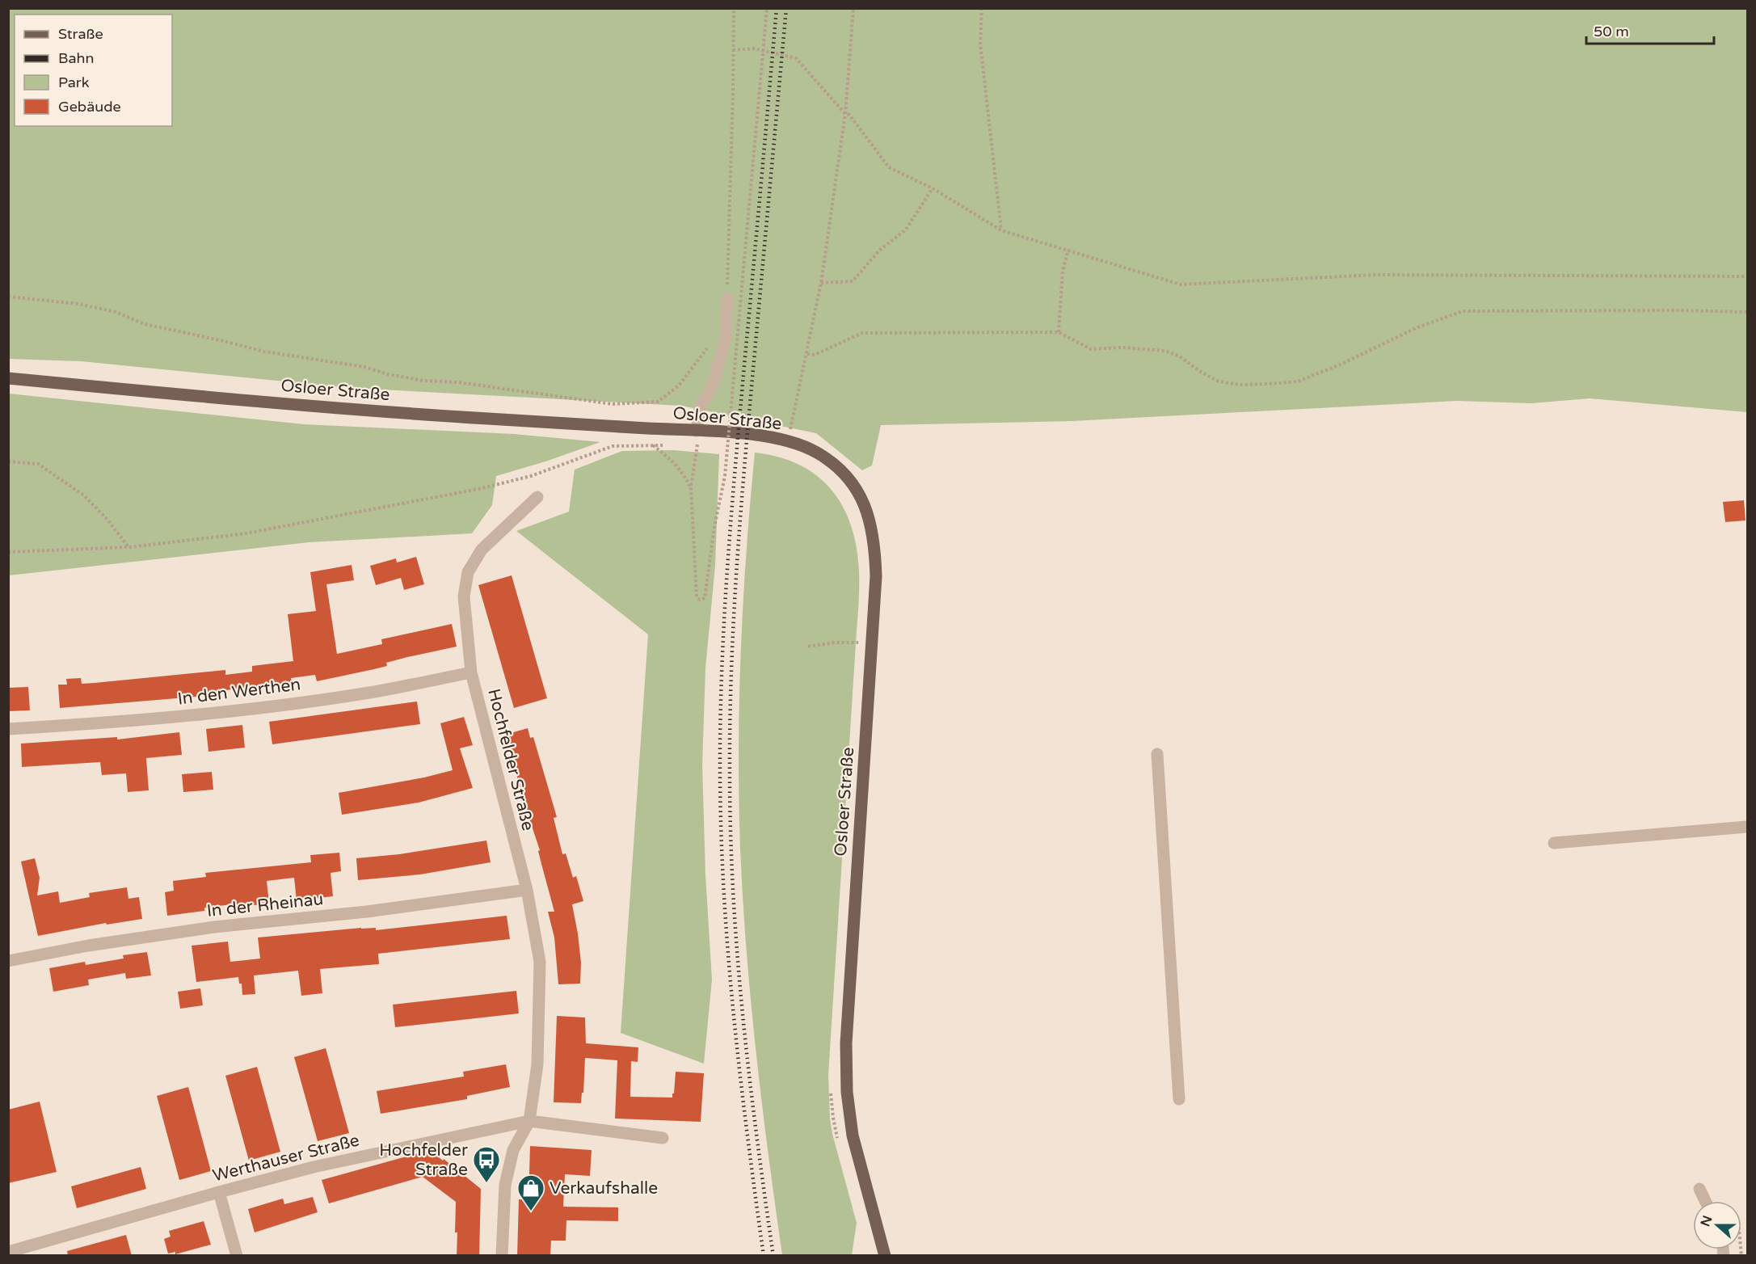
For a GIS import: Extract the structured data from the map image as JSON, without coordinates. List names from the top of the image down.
{
  "streets": {
    "main road": ["Osloer Straße"],
    "street": [
      "In den Werthen",
      "Hochfelder Straße",
      "In der Rheinau",
      "Werthauser Straße"
    ]
  },
  "crossings": [
    ["In den Werthen", "Hochfelder Straße"],
    ["Hochfelder Straße", "In der Rheinau"],
    ["Hochfelder Straße", "Werthauser Straße"]
  ],
  "places": {
    "bus stop": ["Hochfelder Straße"],
    "shop": ["Verkaufshalle"]
  },
  "legend": [
    "Straße",
    "Bahn",
    "Park",
    "Gebäude"
  ],
  "scale_bar": "50 m",
  "north": "left"
}
